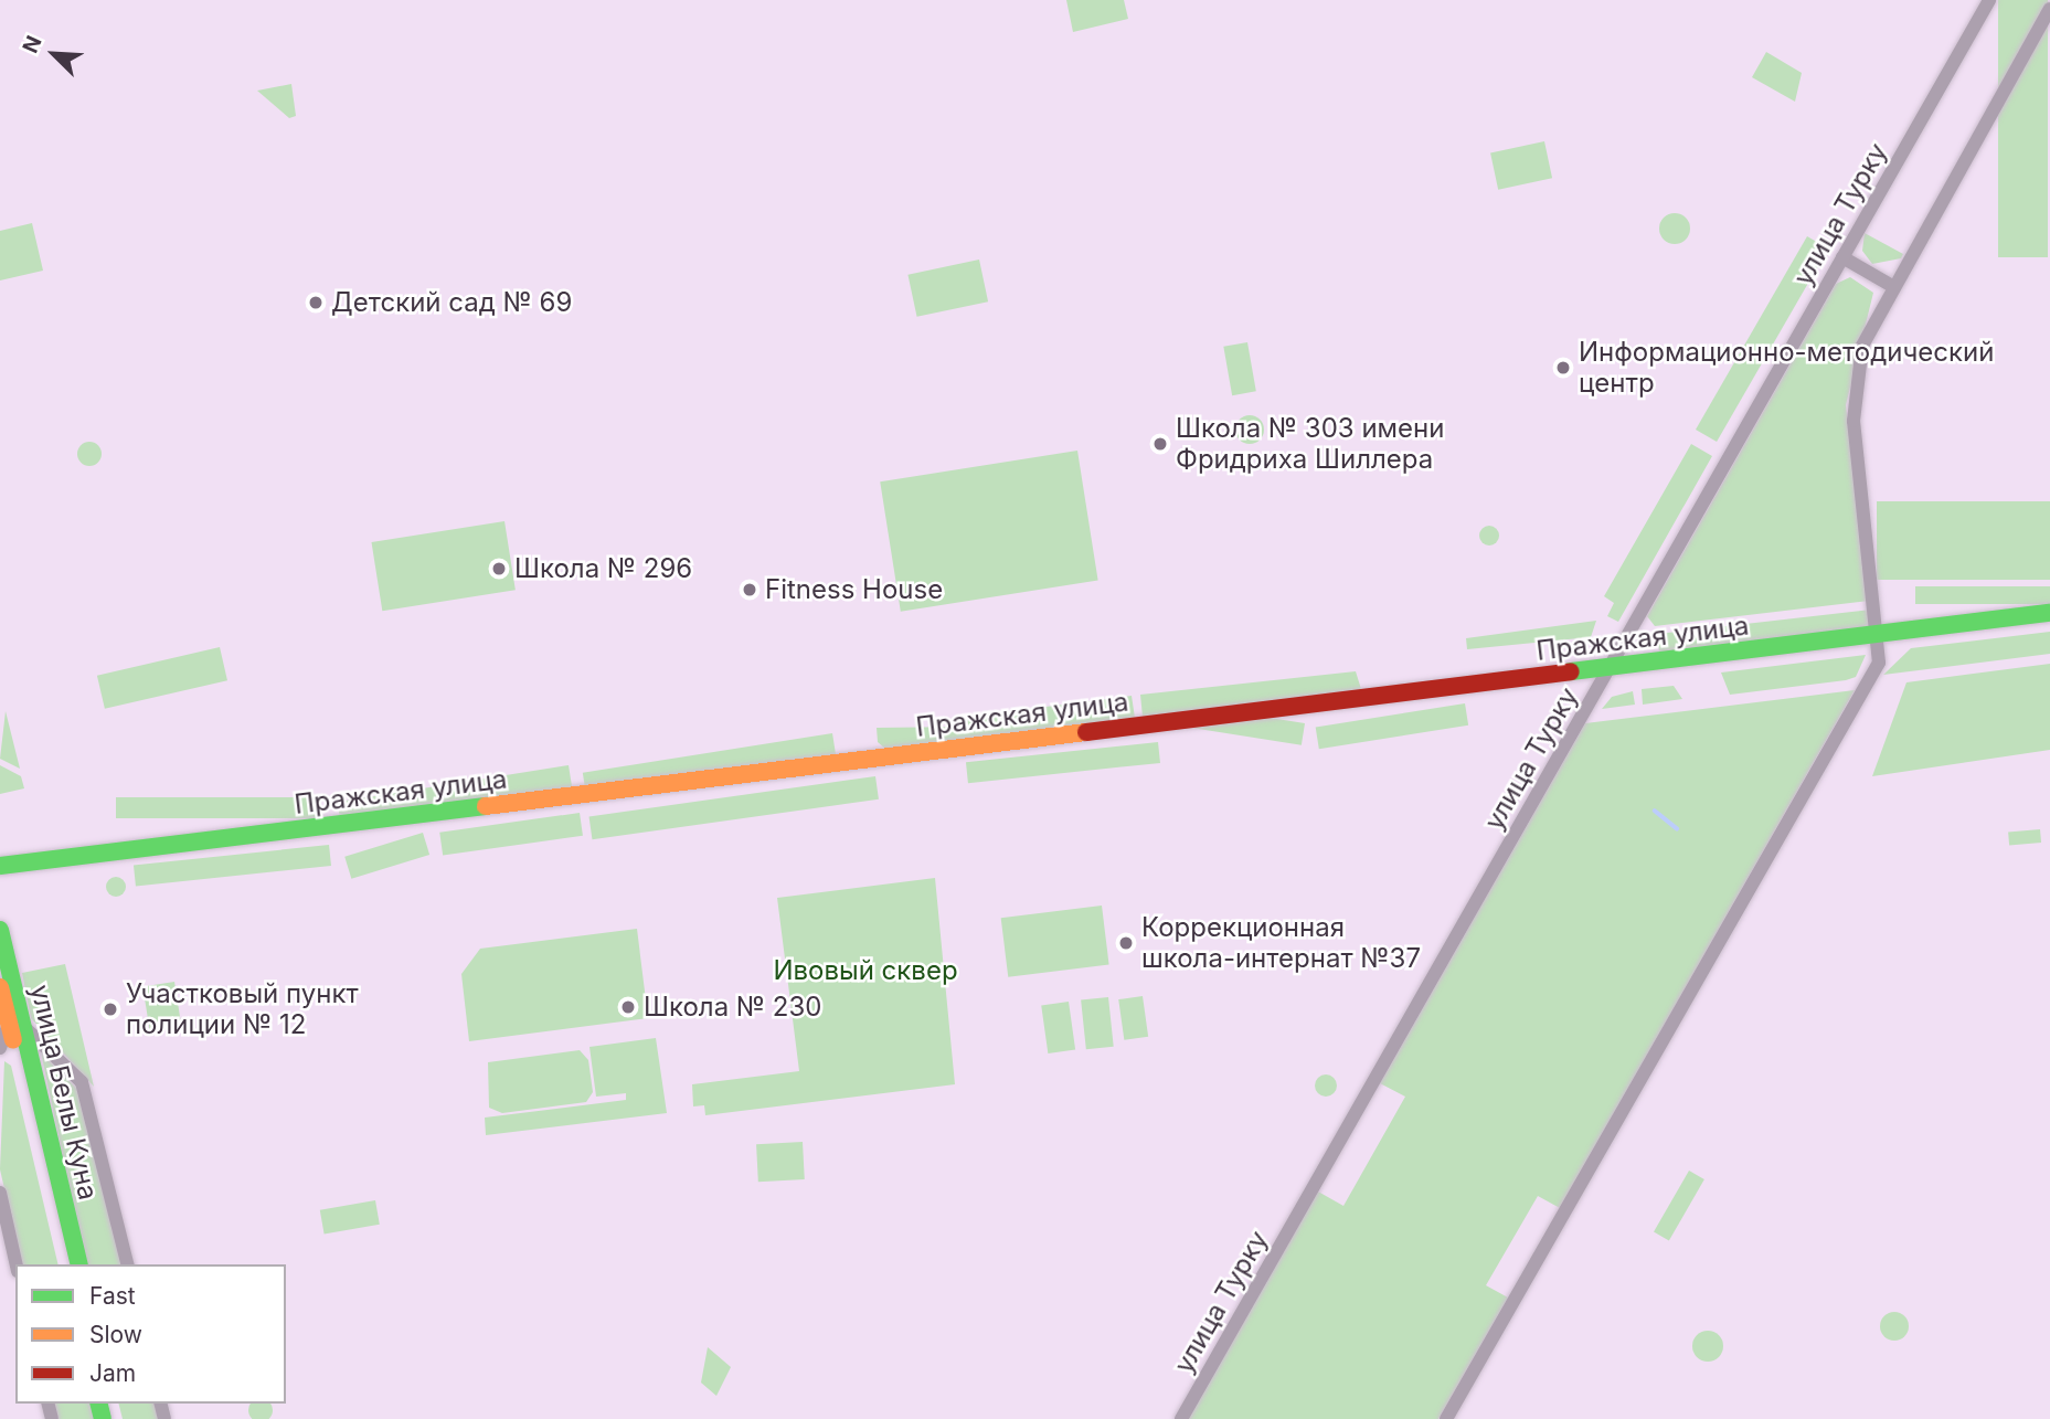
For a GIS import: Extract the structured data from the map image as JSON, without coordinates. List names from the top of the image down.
{
  "streets": {
    "street": ["улица Турку", "Пражская улица", "улица Белы Куна"]
  },
  "crossings": [
    ["улица Турку", "Пражская улица"]
  ],
  "parks": ["Ивовый сквер"],
  "places": [
    "Детский сад № 69",
    "Информационно-методический центр",
    "Школа № 303 имени Фридриха Шиллера",
    "Школа № 296",
    "Fitness House",
    "Коррекционная школа-интернат №37",
    "Школа № 230",
    "Участковый пункт полиции № 12"
  ],
  "legend": ["Fast", "Slow", "Jam"],
  "north": "top left"
}
